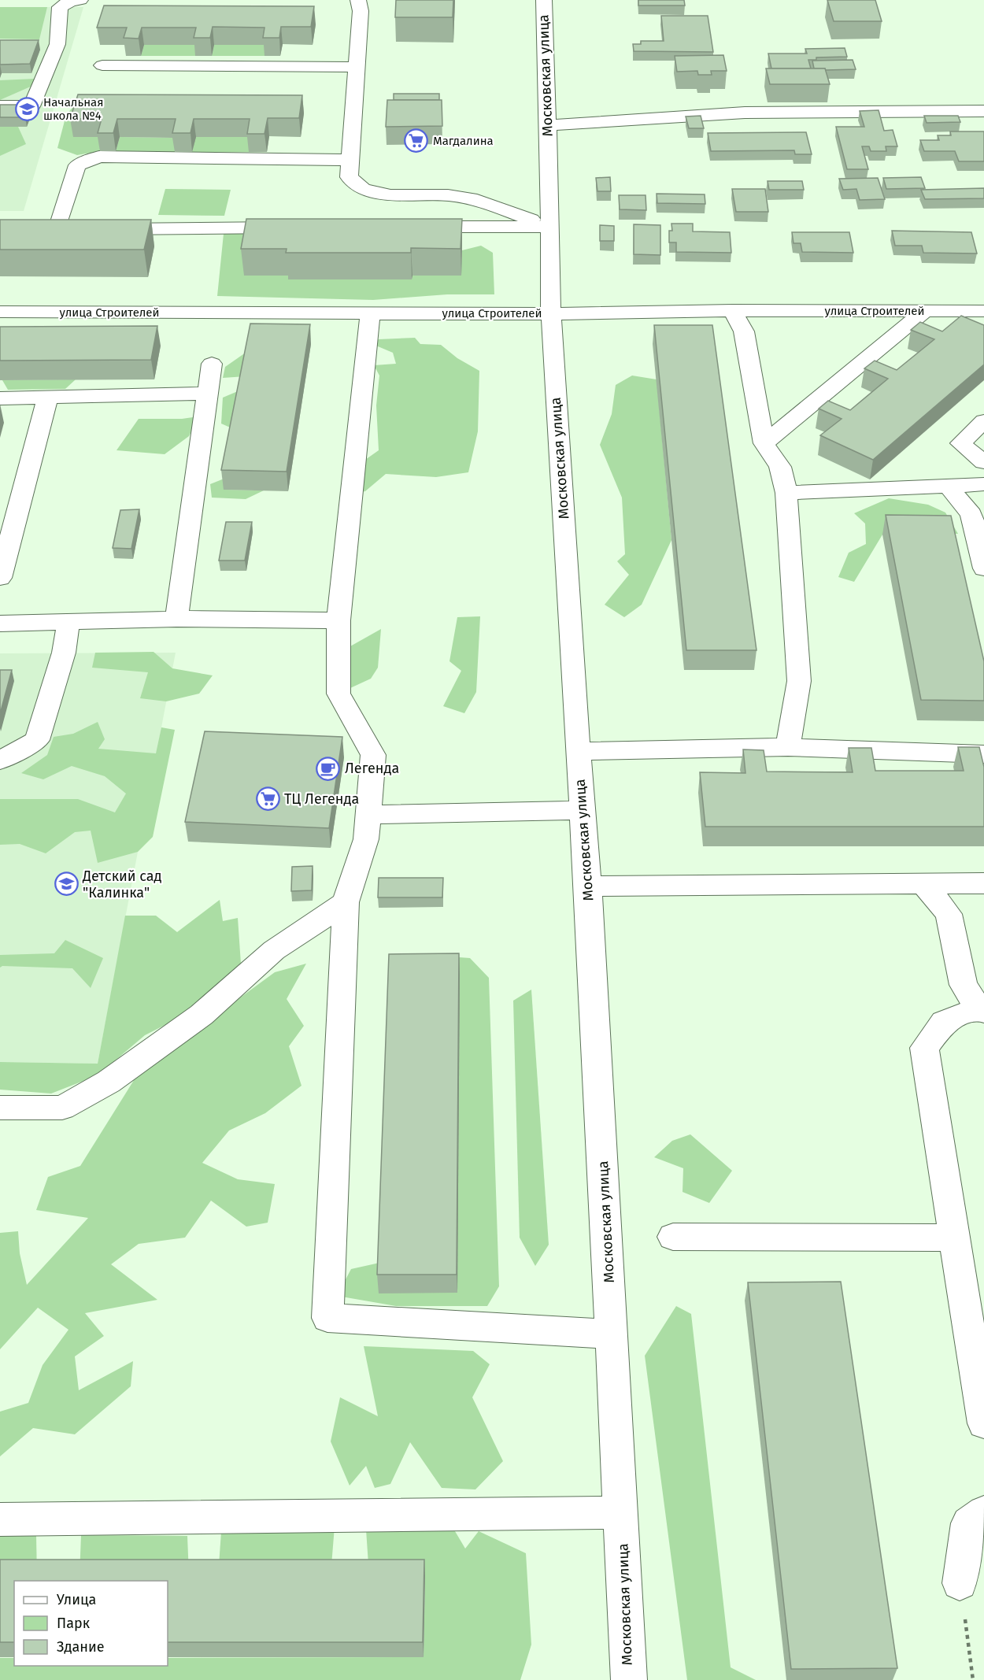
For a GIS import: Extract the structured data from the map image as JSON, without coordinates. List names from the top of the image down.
{
  "streets": {
    "street": ["Московская улица", "улица Строителей"]
  },
  "crossings": [
    ["Московская улица", "улица Строителей"]
  ],
  "places": {
    "school or university": ["Начальная школа №4", "Детский сад \"Калинка\""],
    "supermarket": ["Магдалина", "ТЦ Легенда"],
    "cafe": ["Легенда"]
  },
  "legend": ["Улица", "Парк", "Здание"]
}
